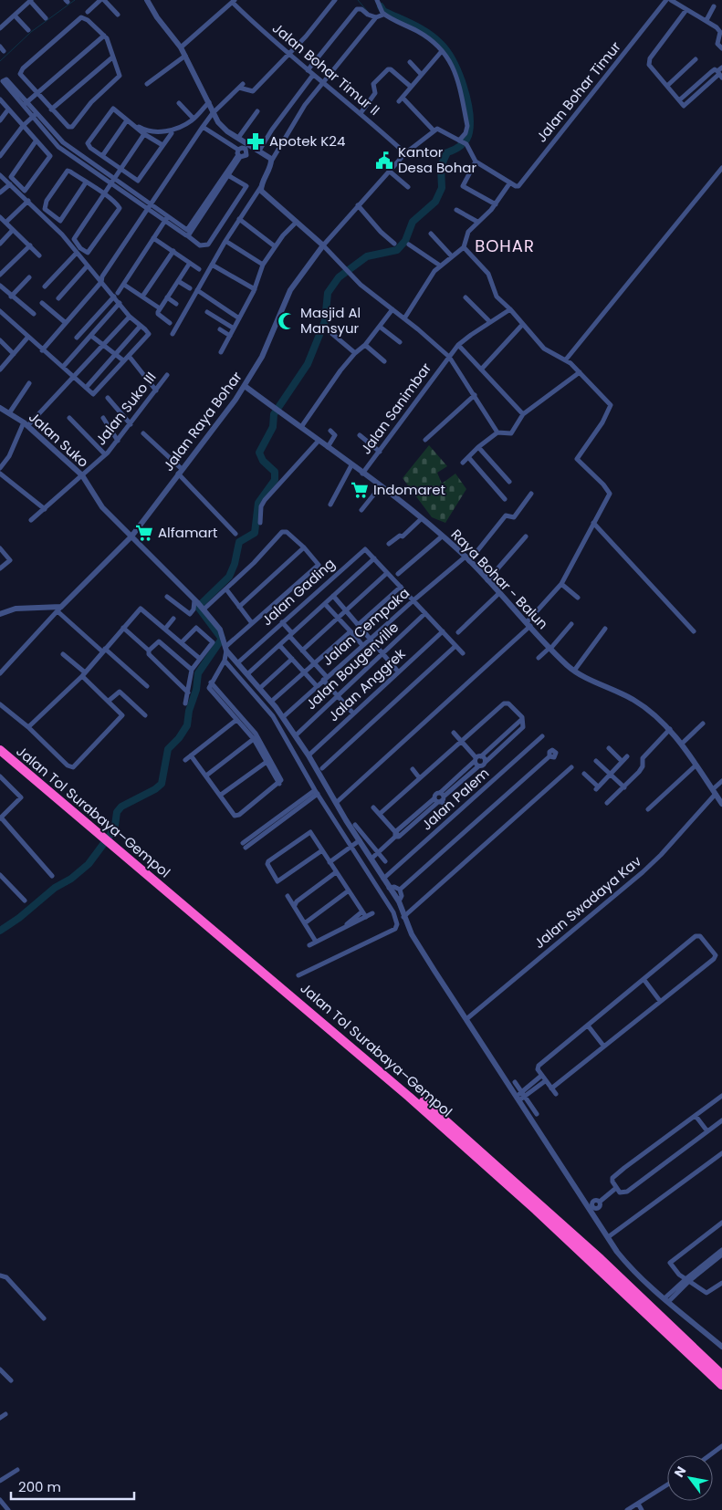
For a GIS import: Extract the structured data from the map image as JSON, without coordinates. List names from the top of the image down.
{
  "streets": {
    "highway": ["Jalan Tol Surabaya–Gempol"],
    "street": [
      "Jalan Bohar Timur II",
      "Jalan Bohar Timur",
      "Jalan Suko III",
      "Jalan Sanimbar",
      "Jalan Raya Bohar",
      "Jalan Suko",
      "Raya Bohar - Balun",
      "Jalan Gading",
      "Jalan Cempaka",
      "Jalan Bougenville",
      "Jalan Anggrek",
      "Jalan Palem",
      "Jalan Swadaya Kav"
    ]
  },
  "crossings": [
    ["Jalan Suko III", "Jalan Suko"],
    ["Jalan Sanimbar", "Raya Bohar - Balun"],
    ["Jalan Raya Bohar", "Jalan Suko"],
    ["Jalan Raya Bohar", "Raya Bohar - Balun"],
    ["Jalan Suko", "Jalan Gading"],
    ["Jalan Suko", "Jalan Cempaka"],
    ["Jalan Suko", "Jalan Bougenville"],
    ["Jalan Suko", "Jalan Anggrek"],
    ["Jalan Suko", "Jalan Palem"],
    ["Jalan Suko", "Jalan Swadaya Kav"],
    ["Raya Bohar - Balun", "Jalan Cempaka"],
    ["Raya Bohar - Balun", "Jalan Swadaya Kav"]
  ],
  "districts": ["BOHAR"],
  "places": {
    "pharmacy": ["Apotek K24"],
    "public building": ["Kantor Desa Bohar"],
    "mosque": ["Masjid Al Mansyur"],
    "supermarket": ["Indomaret", "Alfamart"]
  },
  "scale_bar": "200 m",
  "north": "top left"
}
